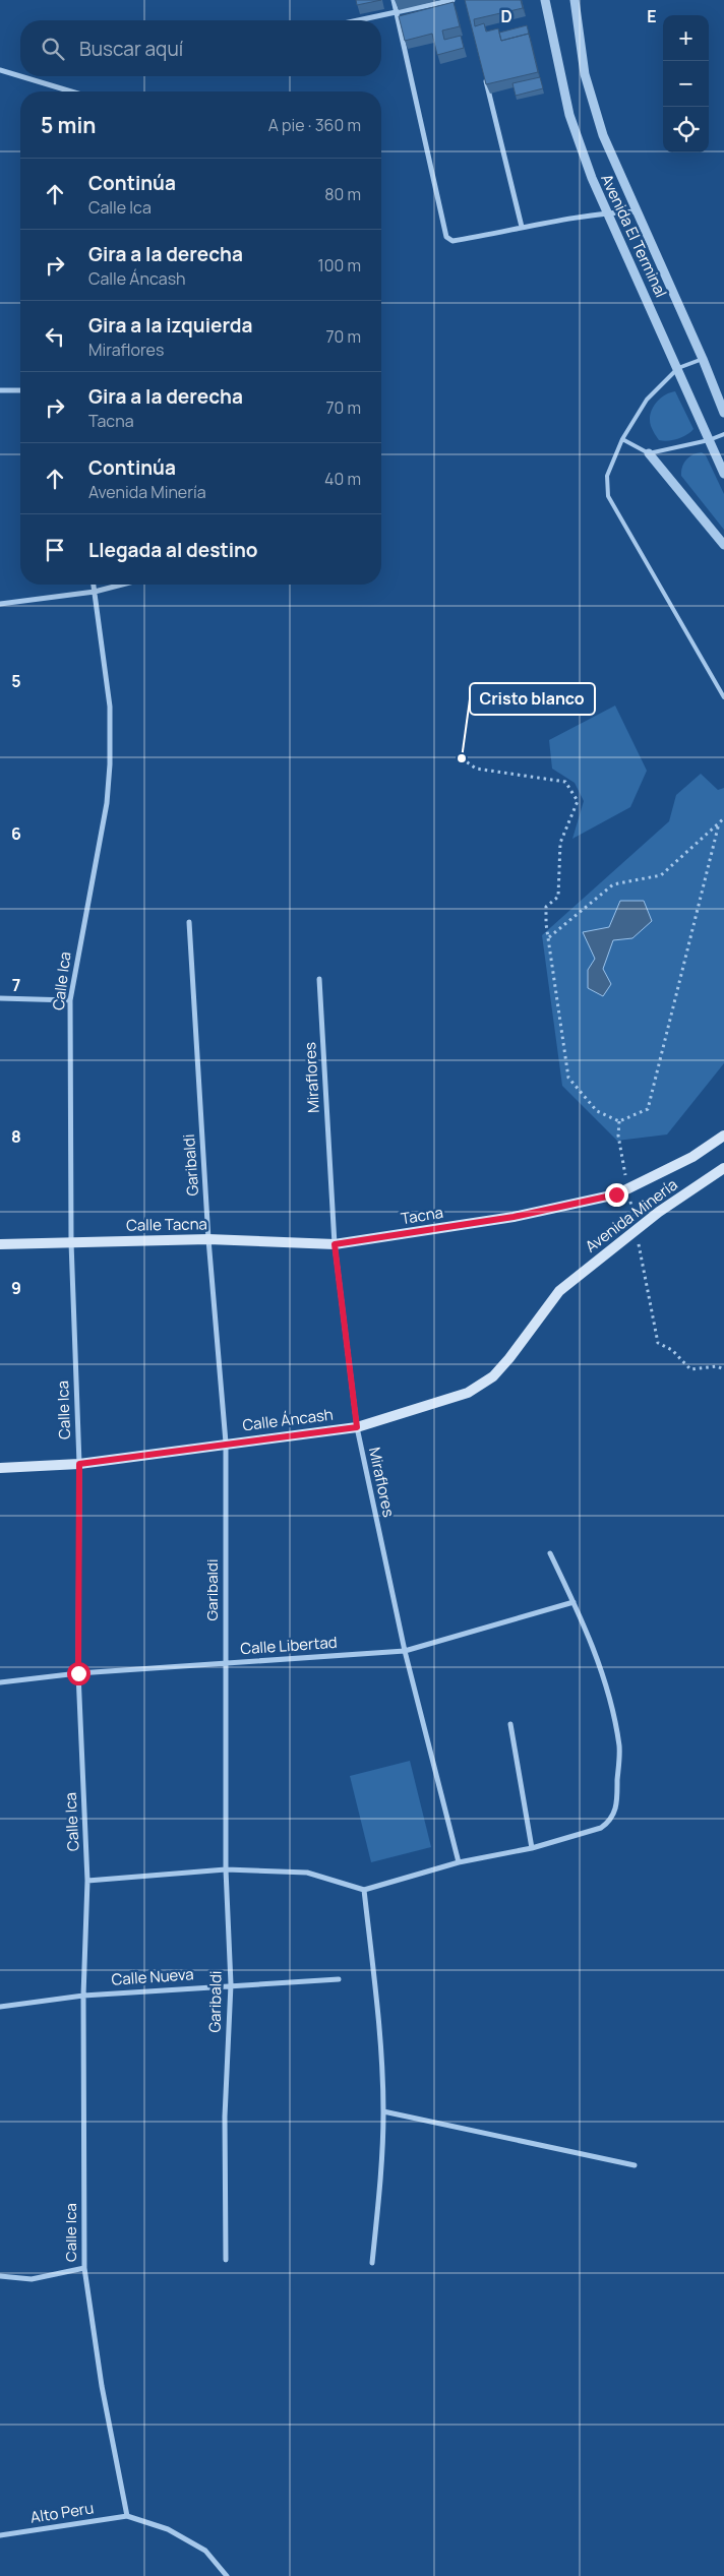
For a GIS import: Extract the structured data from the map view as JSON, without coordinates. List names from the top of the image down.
{
  "streets": {
    "main road": [
      "Tacna",
      "Avenida Minería",
      "Calle Tacna",
      "Calle Áncash"
    ],
    "street": [
      "Avenida El Terminal",
      "Calle Ica",
      "Miraflores",
      "Garibaldi",
      "Calle Libertad",
      "Calle Nueva",
      "Alto Peru"
    ]
  },
  "crossings": [
    ["Calle Ica", "Calle Tacna"],
    ["Calle Ica", "Calle Áncash"],
    ["Calle Ica", "Calle Libertad"],
    ["Calle Ica", "Calle Nueva"],
    ["Calle Ica", "Alto Peru"],
    ["Miraflores", "Tacna"],
    ["Miraflores", "Calle Tacna"],
    ["Miraflores", "Calle Áncash"],
    ["Miraflores", "Calle Libertad"],
    ["Garibaldi", "Calle Tacna"],
    ["Garibaldi", "Calle Áncash"],
    ["Garibaldi", "Calle Libertad"],
    ["Garibaldi", "Calle Nueva"],
    ["Tacna", "Avenida Minería"],
    ["Tacna", "Calle Tacna"],
    ["Avenida Minería", "Calle Áncash"]
  ],
  "places": ["Cristo blanco"],
  "page": {
    "map_buttons": ["+", "−"],
    "search": "Buscar aquí",
    "heading": ["5 min", "A pie · 360 m"],
    "list": [
      ["Continúa", "Calle Ica", "80 m"],
      ["Gira a la derecha", "Calle Áncash", "100 m"],
      ["Gira a la izquierda", "Miraflores", "70 m"],
      ["Gira a la derecha", "Tacna", "70 m"],
      ["Continúa", "Avenida Minería", "40 m"],
      "Llegada al destino"
    ]
  },
  "grid": {
    "columns": ["D", "E"],
    "rows": [
      "5",
      "6",
      "7",
      "8",
      "9"
    ]
  }
}
